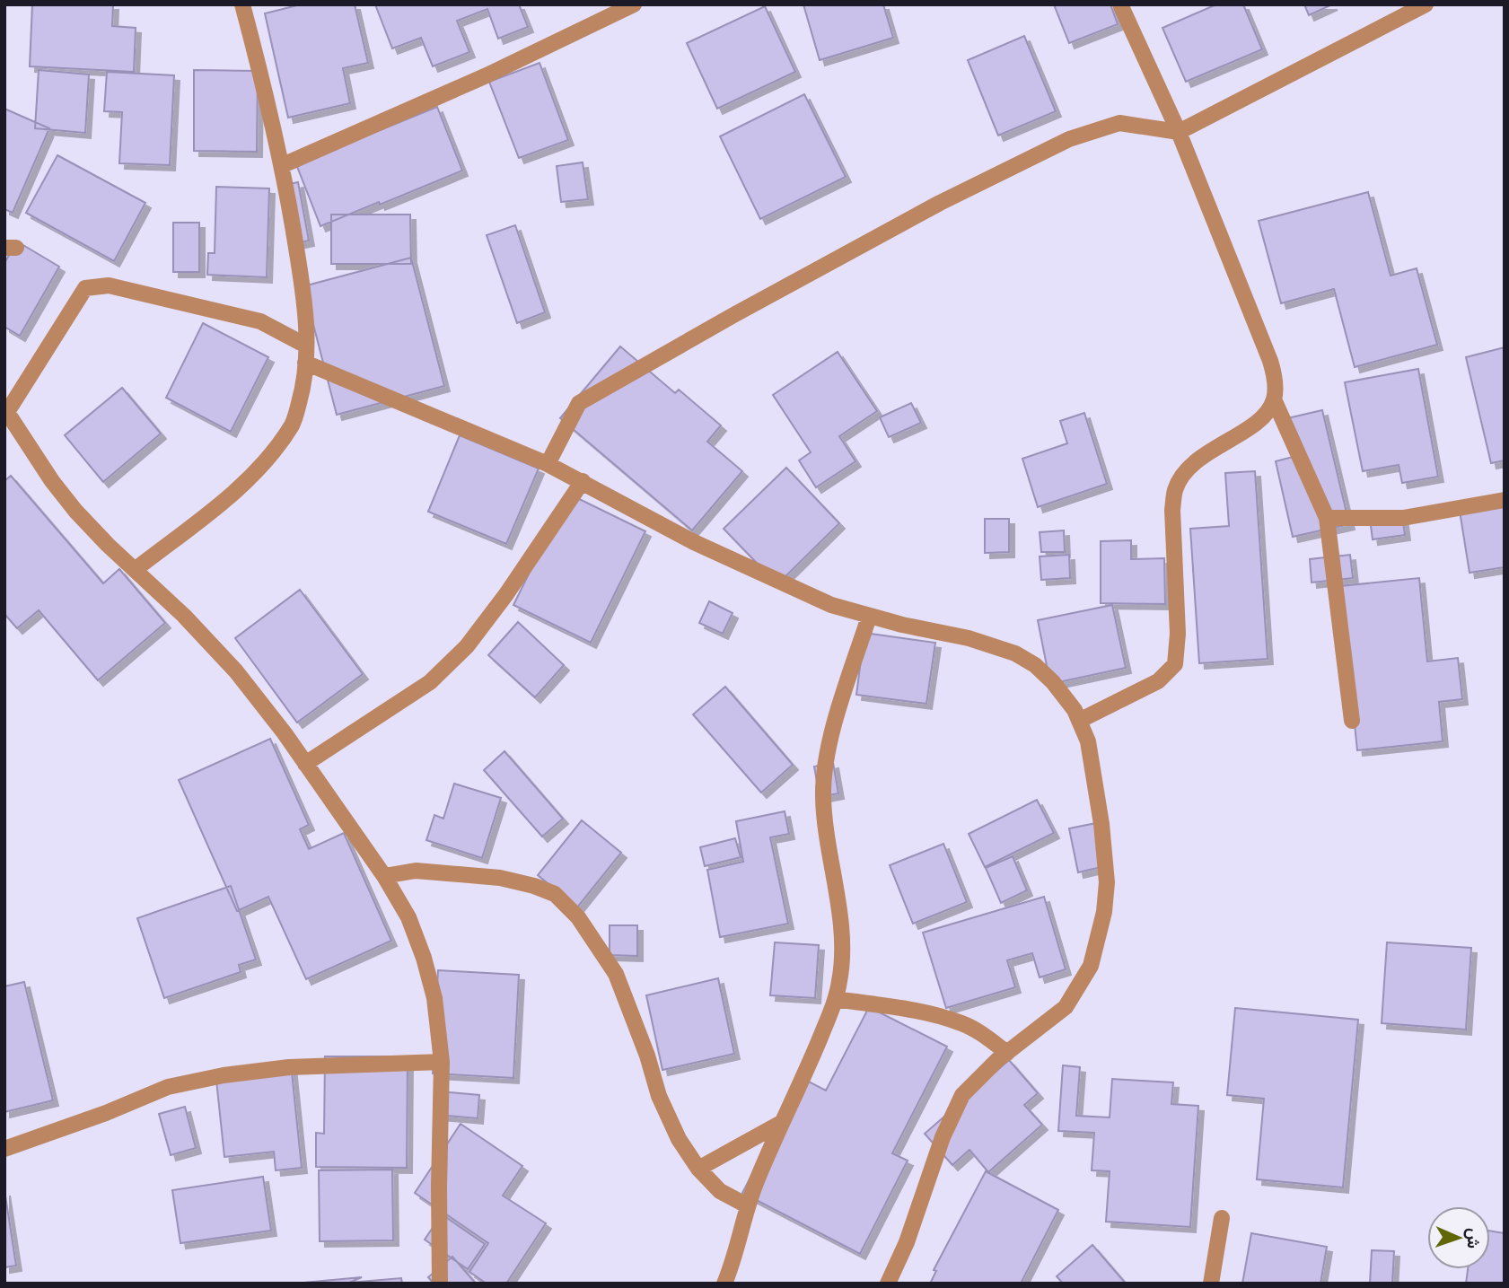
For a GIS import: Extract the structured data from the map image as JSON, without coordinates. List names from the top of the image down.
{
  "north": "right"
}
